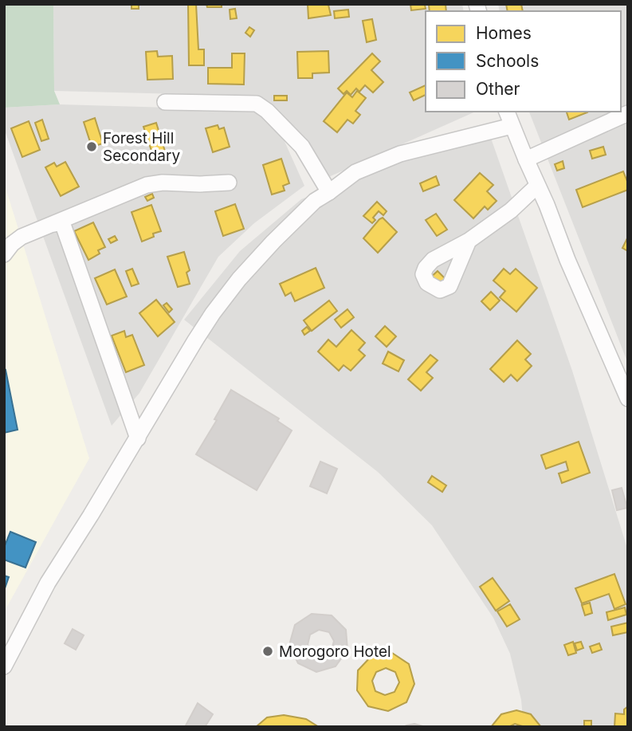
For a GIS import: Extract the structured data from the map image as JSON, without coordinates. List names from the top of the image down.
{
  "places": ["Forest Hill Secondary", "Morogoro Hotel"],
  "legend": ["Homes", "Schools", "Other"]
}
